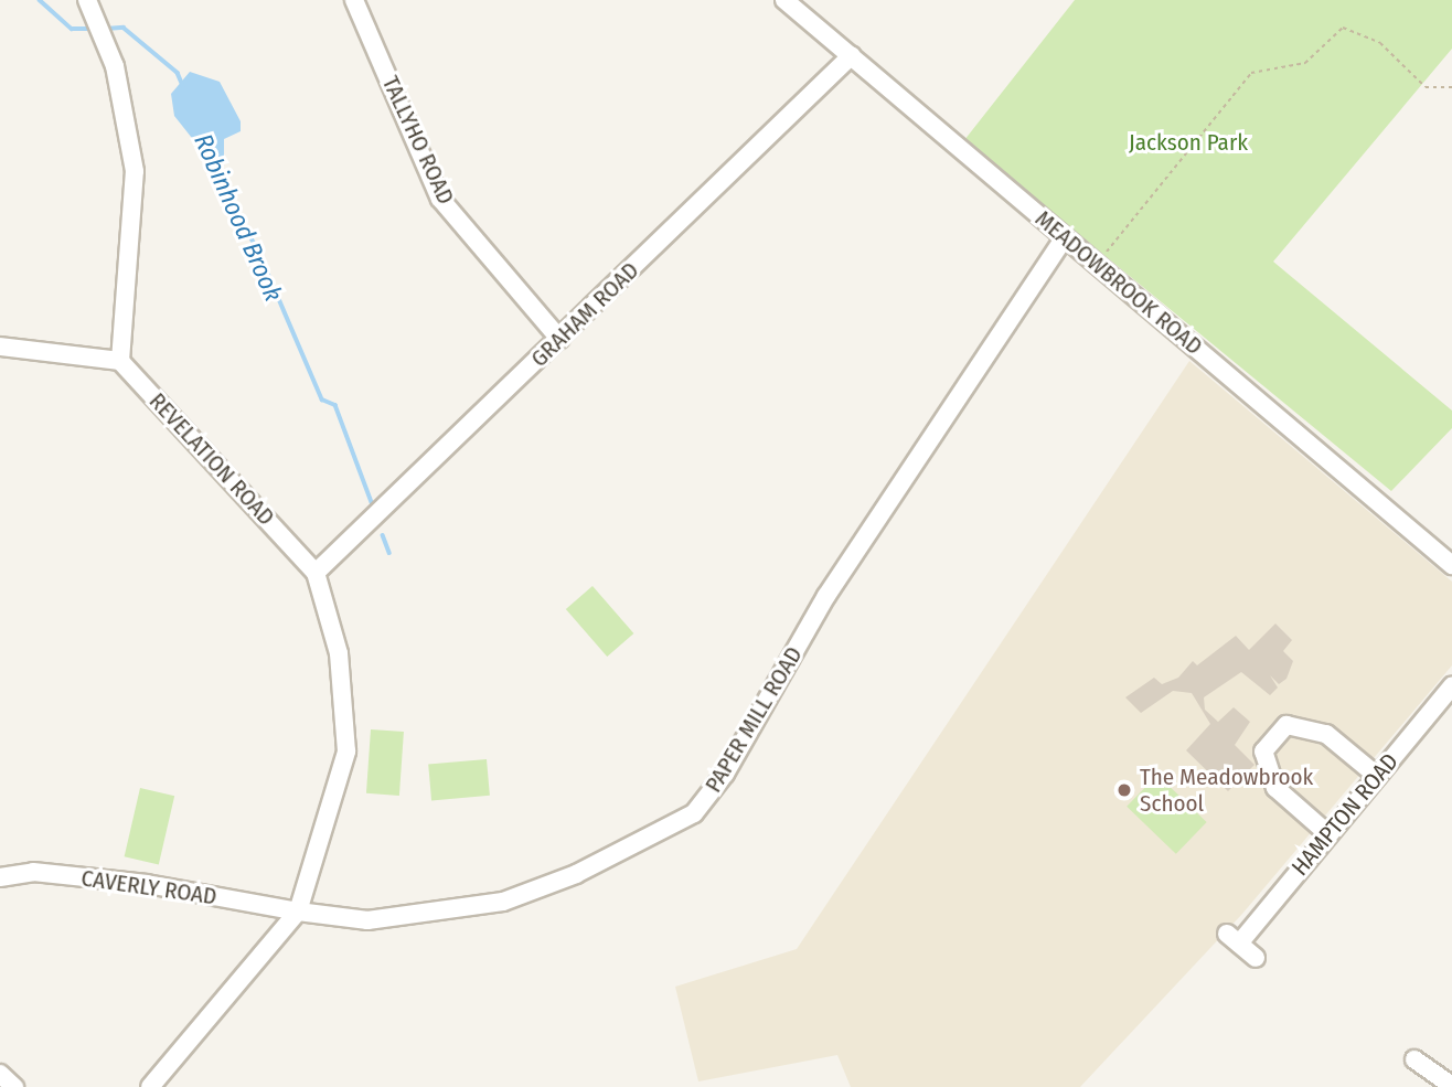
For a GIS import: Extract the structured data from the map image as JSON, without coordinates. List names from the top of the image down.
{
  "streets": {
    "street": [
      "TALLYHO ROAD",
      "MEADOWBROOK ROAD",
      "GRAHAM ROAD",
      "REVELATION ROAD",
      "PAPER MILL ROAD",
      "HAMPTON ROAD",
      "CAVERLY ROAD"
    ]
  },
  "crossings": [
    ["TALLYHO ROAD", "GRAHAM ROAD"],
    ["MEADOWBROOK ROAD", "GRAHAM ROAD"],
    ["MEADOWBROOK ROAD", "PAPER MILL ROAD"],
    ["GRAHAM ROAD", "REVELATION ROAD"],
    ["REVELATION ROAD", "PAPER MILL ROAD"],
    ["REVELATION ROAD", "CAVERLY ROAD"],
    ["PAPER MILL ROAD", "CAVERLY ROAD"]
  ],
  "water": ["Robinhood Brook"],
  "parks": ["Jackson Park"],
  "places": ["The Meadowbrook School"]
}
